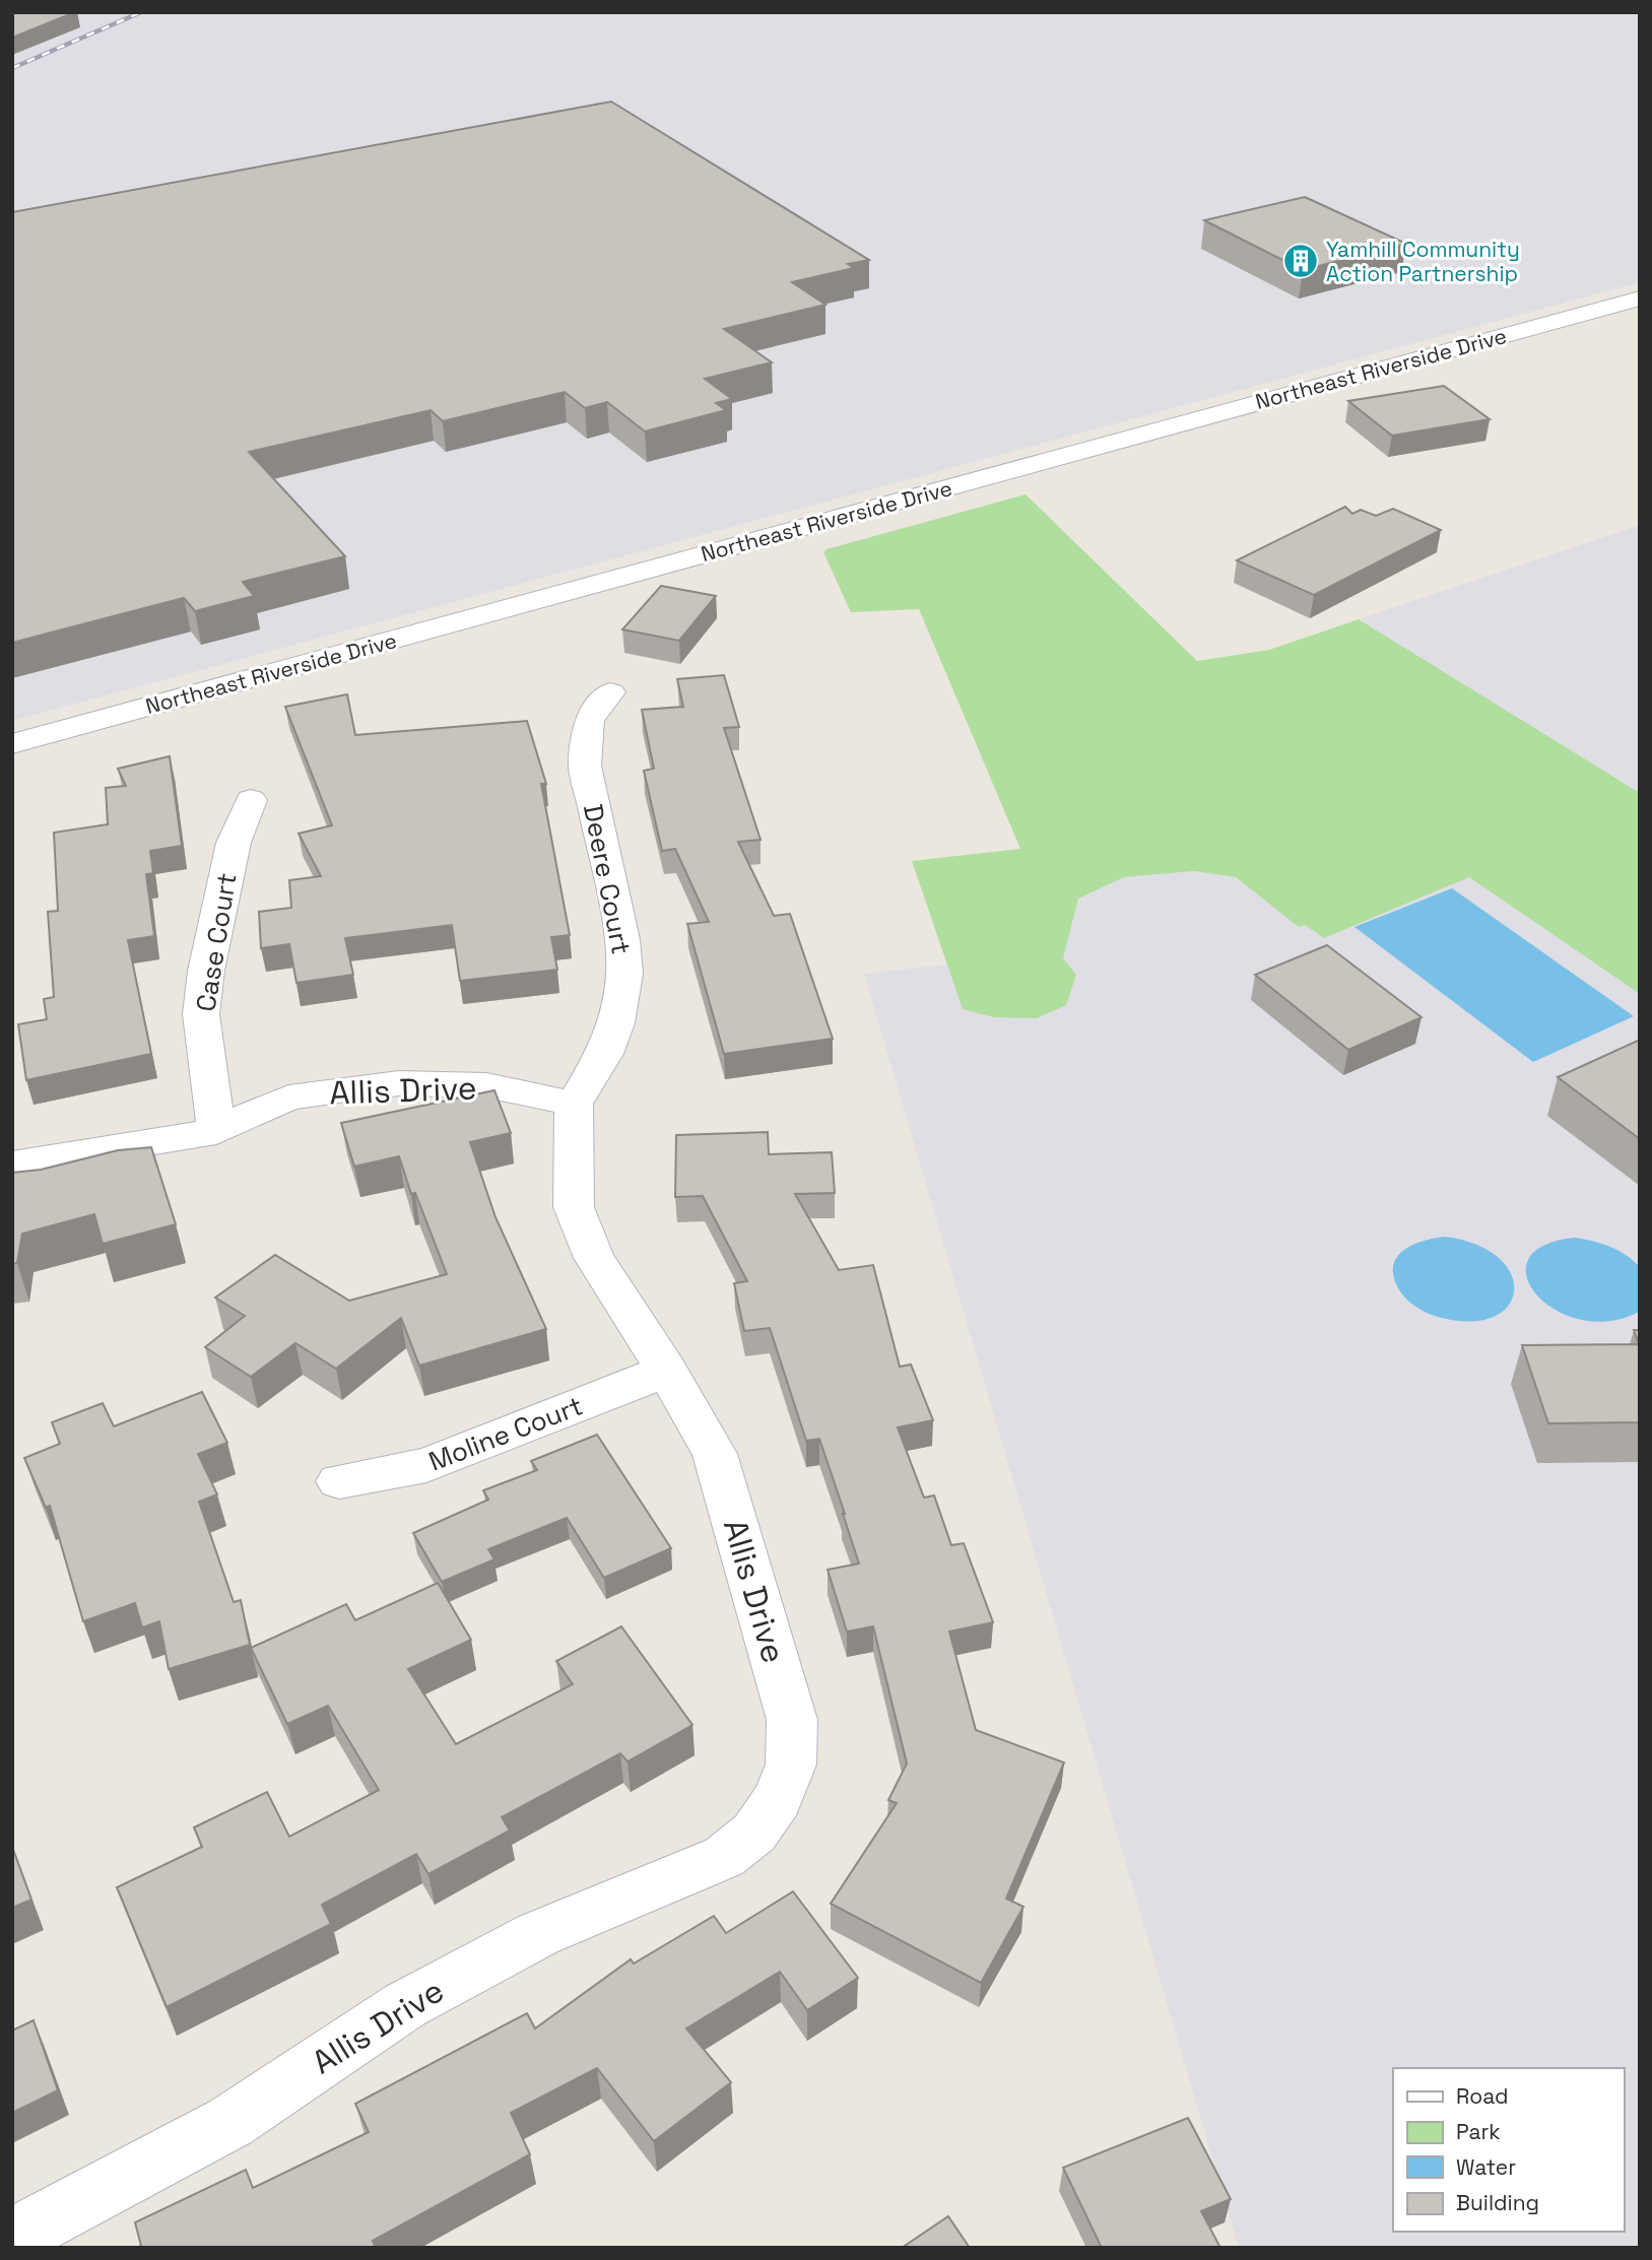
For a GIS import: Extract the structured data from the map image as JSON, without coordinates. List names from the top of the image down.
{
  "streets": {
    "street": [
      "Northeast Riverside Drive",
      "Deere Court",
      "Case Court",
      "Allis Drive",
      "Moline Court"
    ]
  },
  "crossings": [
    ["Deere Court", "Allis Drive"],
    ["Case Court", "Allis Drive"],
    ["Allis Drive", "Moline Court"]
  ],
  "places": {
    "building": ["Yamhill Community Action Partnership"]
  },
  "legend": [
    "Road",
    "Park",
    "Water",
    "Building"
  ]
}
